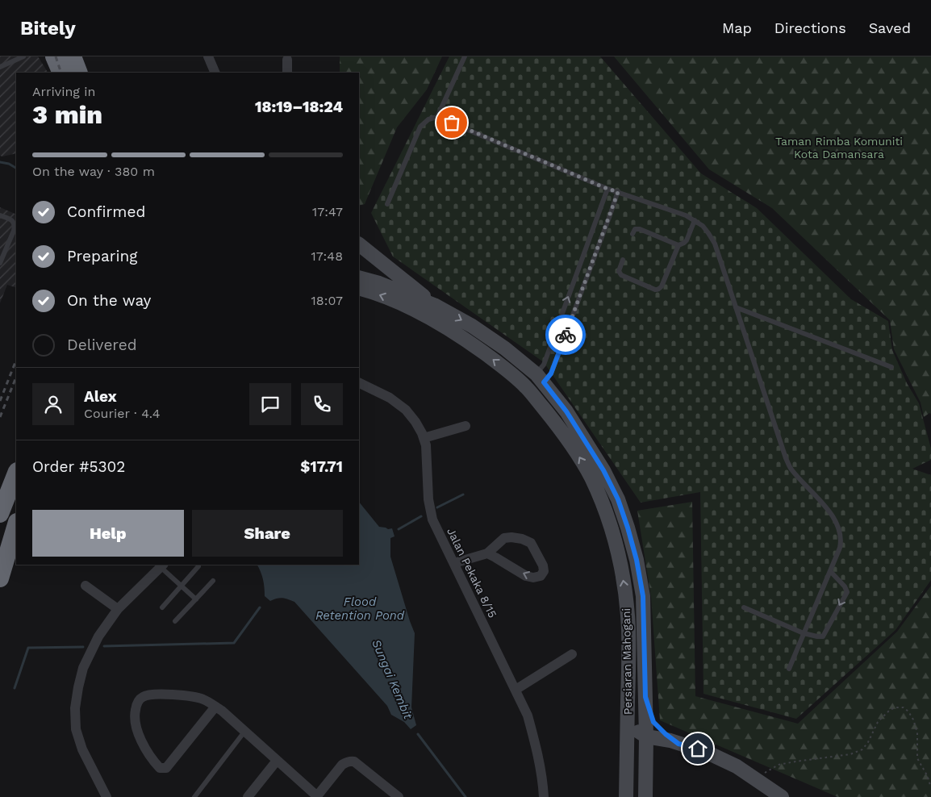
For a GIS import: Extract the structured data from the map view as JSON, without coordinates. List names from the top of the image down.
{
  "streets": {
    "main road": ["Persiaran Mahogani"],
    "street": ["Jalan Pekaka 8/15"]
  },
  "water": ["Flood Retention Pond", "Sungai Kembit"],
  "parks": ["Taman Rimba Komuniti Kota Damansara"],
  "page": {
    "header": "Bitely",
    "nav": ["Map", "Directions", "Saved"],
    "heading": ["3 min", "Arriving in", "18:19–18:24"],
    "panel": [
      "Alex",
      "Courier · 4.4",
      "Order #5302",
      "$17.71"
    ],
    "bar": "On the way · 380 m",
    "list": [
      ["Confirmed", "17:47"],
      ["Preparing", "17:48"],
      ["On the way", "18:07"],
      "Delivered"
    ],
    "buttons": ["Help", "Share"]
  }
}
